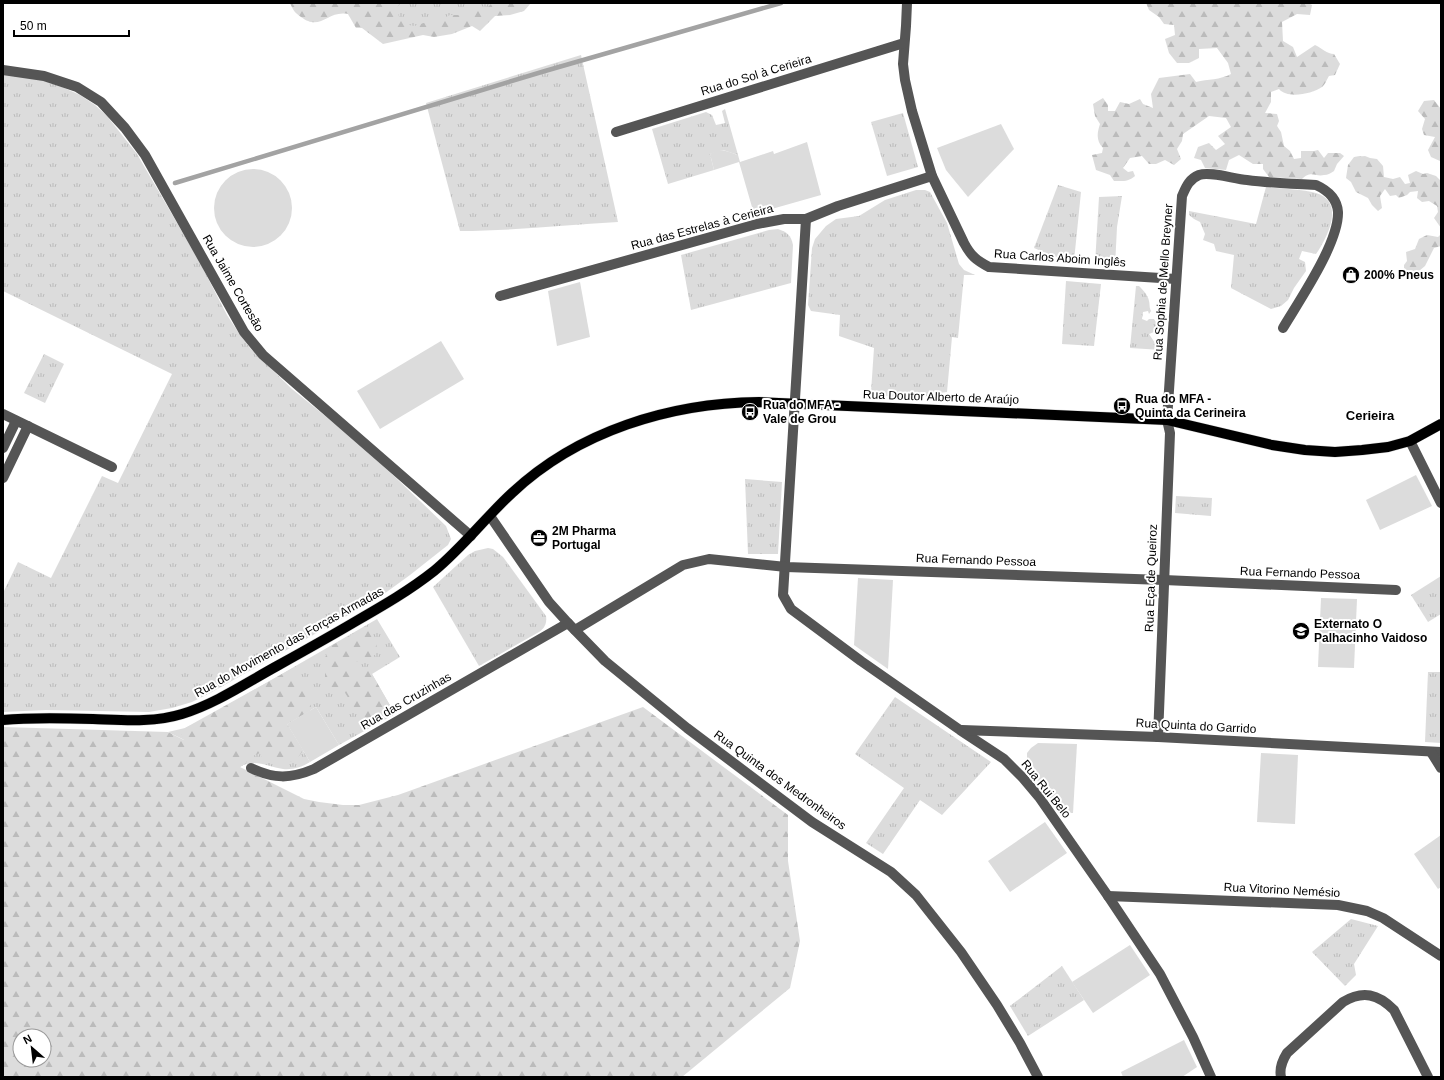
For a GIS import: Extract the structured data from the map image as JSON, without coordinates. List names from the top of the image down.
{
  "streets": {
    "main road": ["Rua Doutor Alberto de Araújo", "Rua do Movimento das Forças Armadas"],
    "street": [
      "Rua do Sol à Cerieira",
      "Rua das Estrelas à Cerieira",
      "Rua Carlos Aboim Inglês",
      "Rua Sophia de Mello Breyner",
      "Rua Jaime Cortesão",
      "Rua Fernando Pessoa",
      "Rua Eça de Queiroz",
      "Rua das Cruzinhas",
      "Rua Quinta do Garrido",
      "Rua Quinta dos Medronheiros",
      "Rua Rui Belo",
      "Rua Vitorino Nemésio"
    ]
  },
  "crossings": [
    ["Rua do Sol à Cerieira", "Rua Carlos Aboim Inglês"],
    ["Rua das Estrelas à Cerieira", "Rua Carlos Aboim Inglês"],
    ["Rua das Estrelas à Cerieira", "Rua Rui Belo"],
    ["Rua Carlos Aboim Inglês", "Rua Sophia de Mello Breyner"],
    ["Rua Sophia de Mello Breyner", "Rua Doutor Alberto de Araújo"],
    ["Rua Sophia de Mello Breyner", "Rua Eça de Queiroz"],
    ["Rua Jaime Cortesão", "Rua Doutor Alberto de Araújo"],
    ["Rua Jaime Cortesão", "Rua do Movimento das Forças Armadas"],
    ["Rua Doutor Alberto de Araújo", "Rua Eça de Queiroz"],
    ["Rua Doutor Alberto de Araújo", "Rua do Movimento das Forças Armadas"],
    ["Rua Doutor Alberto de Araújo", "Rua Quinta dos Medronheiros"],
    ["Rua Doutor Alberto de Araújo", "Rua Rui Belo"],
    ["Rua Fernando Pessoa", "Rua Eça de Queiroz"],
    ["Rua Fernando Pessoa", "Rua das Cruzinhas"],
    ["Rua Fernando Pessoa", "Rua Quinta dos Medronheiros"],
    ["Rua Fernando Pessoa", "Rua Rui Belo"],
    ["Rua Eça de Queiroz", "Rua Quinta do Garrido"],
    ["Rua das Cruzinhas", "Rua Quinta dos Medronheiros"],
    ["Rua Quinta do Garrido", "Rua Rui Belo"],
    ["Rua Rui Belo", "Rua Vitorino Nemésio"]
  ],
  "districts": ["Cerieira"],
  "places": {
    "shop": ["200% Pneus"],
    "bus stop": ["Rua do MFA - Quinta da Cerineira", "Rua do MFA - Vale de Grou"],
    "office": ["2M Pharma Portugal"],
    "school or university": ["Externato O Palhacinho Vaidoso"]
  },
  "scale_bar": "50 m",
  "north": "top left"
}
